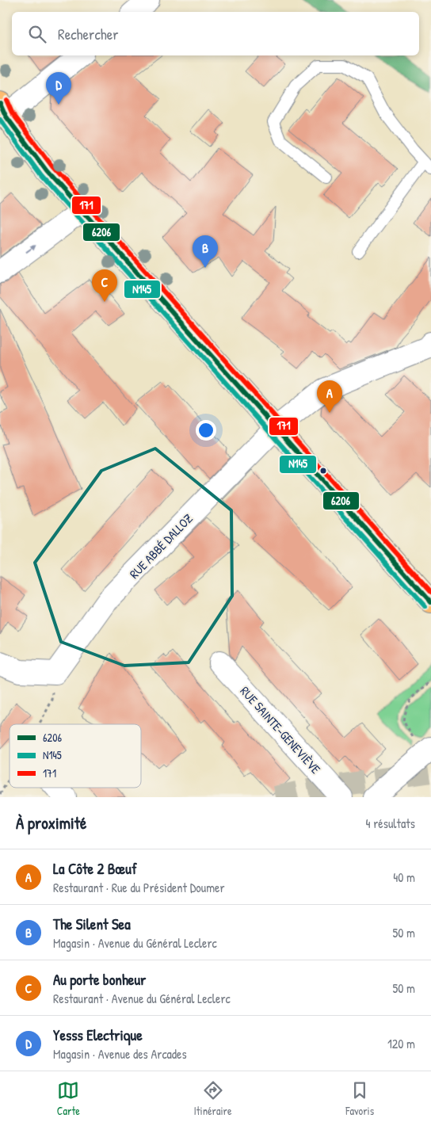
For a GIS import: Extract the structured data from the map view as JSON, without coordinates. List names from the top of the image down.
{
  "streets": {
    "street": ["RUE ABBÉ DALLOZ", "RUE SAINTE-GENEVIÈVE"]
  },
  "lines": ["transit line 171", "transit line 6206", "transit line N145"],
  "legend": ["6206", "N145", "171"],
  "page": {
    "search": "Rechercher",
    "pins": [
      "D",
      "B",
      "C",
      "A"
    ],
    "heading": ["À proximité", "4 résultats"],
    "list": [
      {
        "mark": "A",
        "name": "La Côte 2 Bœuf",
        "note": "Restaurant · Rue du Président Doumer",
        "value": "40 m"
      },
      {
        "mark": "B",
        "name": "The Silent Sea",
        "note": "Magasin · Avenue du Général Leclerc",
        "value": "50 m"
      },
      {
        "mark": "C",
        "name": "Au porte bonheur",
        "note": "Restaurant · Avenue du Général Leclerc",
        "value": "50 m"
      },
      {
        "mark": "D",
        "name": "Yesss Electrique",
        "note": "Magasin · Avenue des Arcades",
        "value": "120 m"
      }
    ],
    "nav": ["Carte", "Itinéraire", "Favoris"]
  }
}
